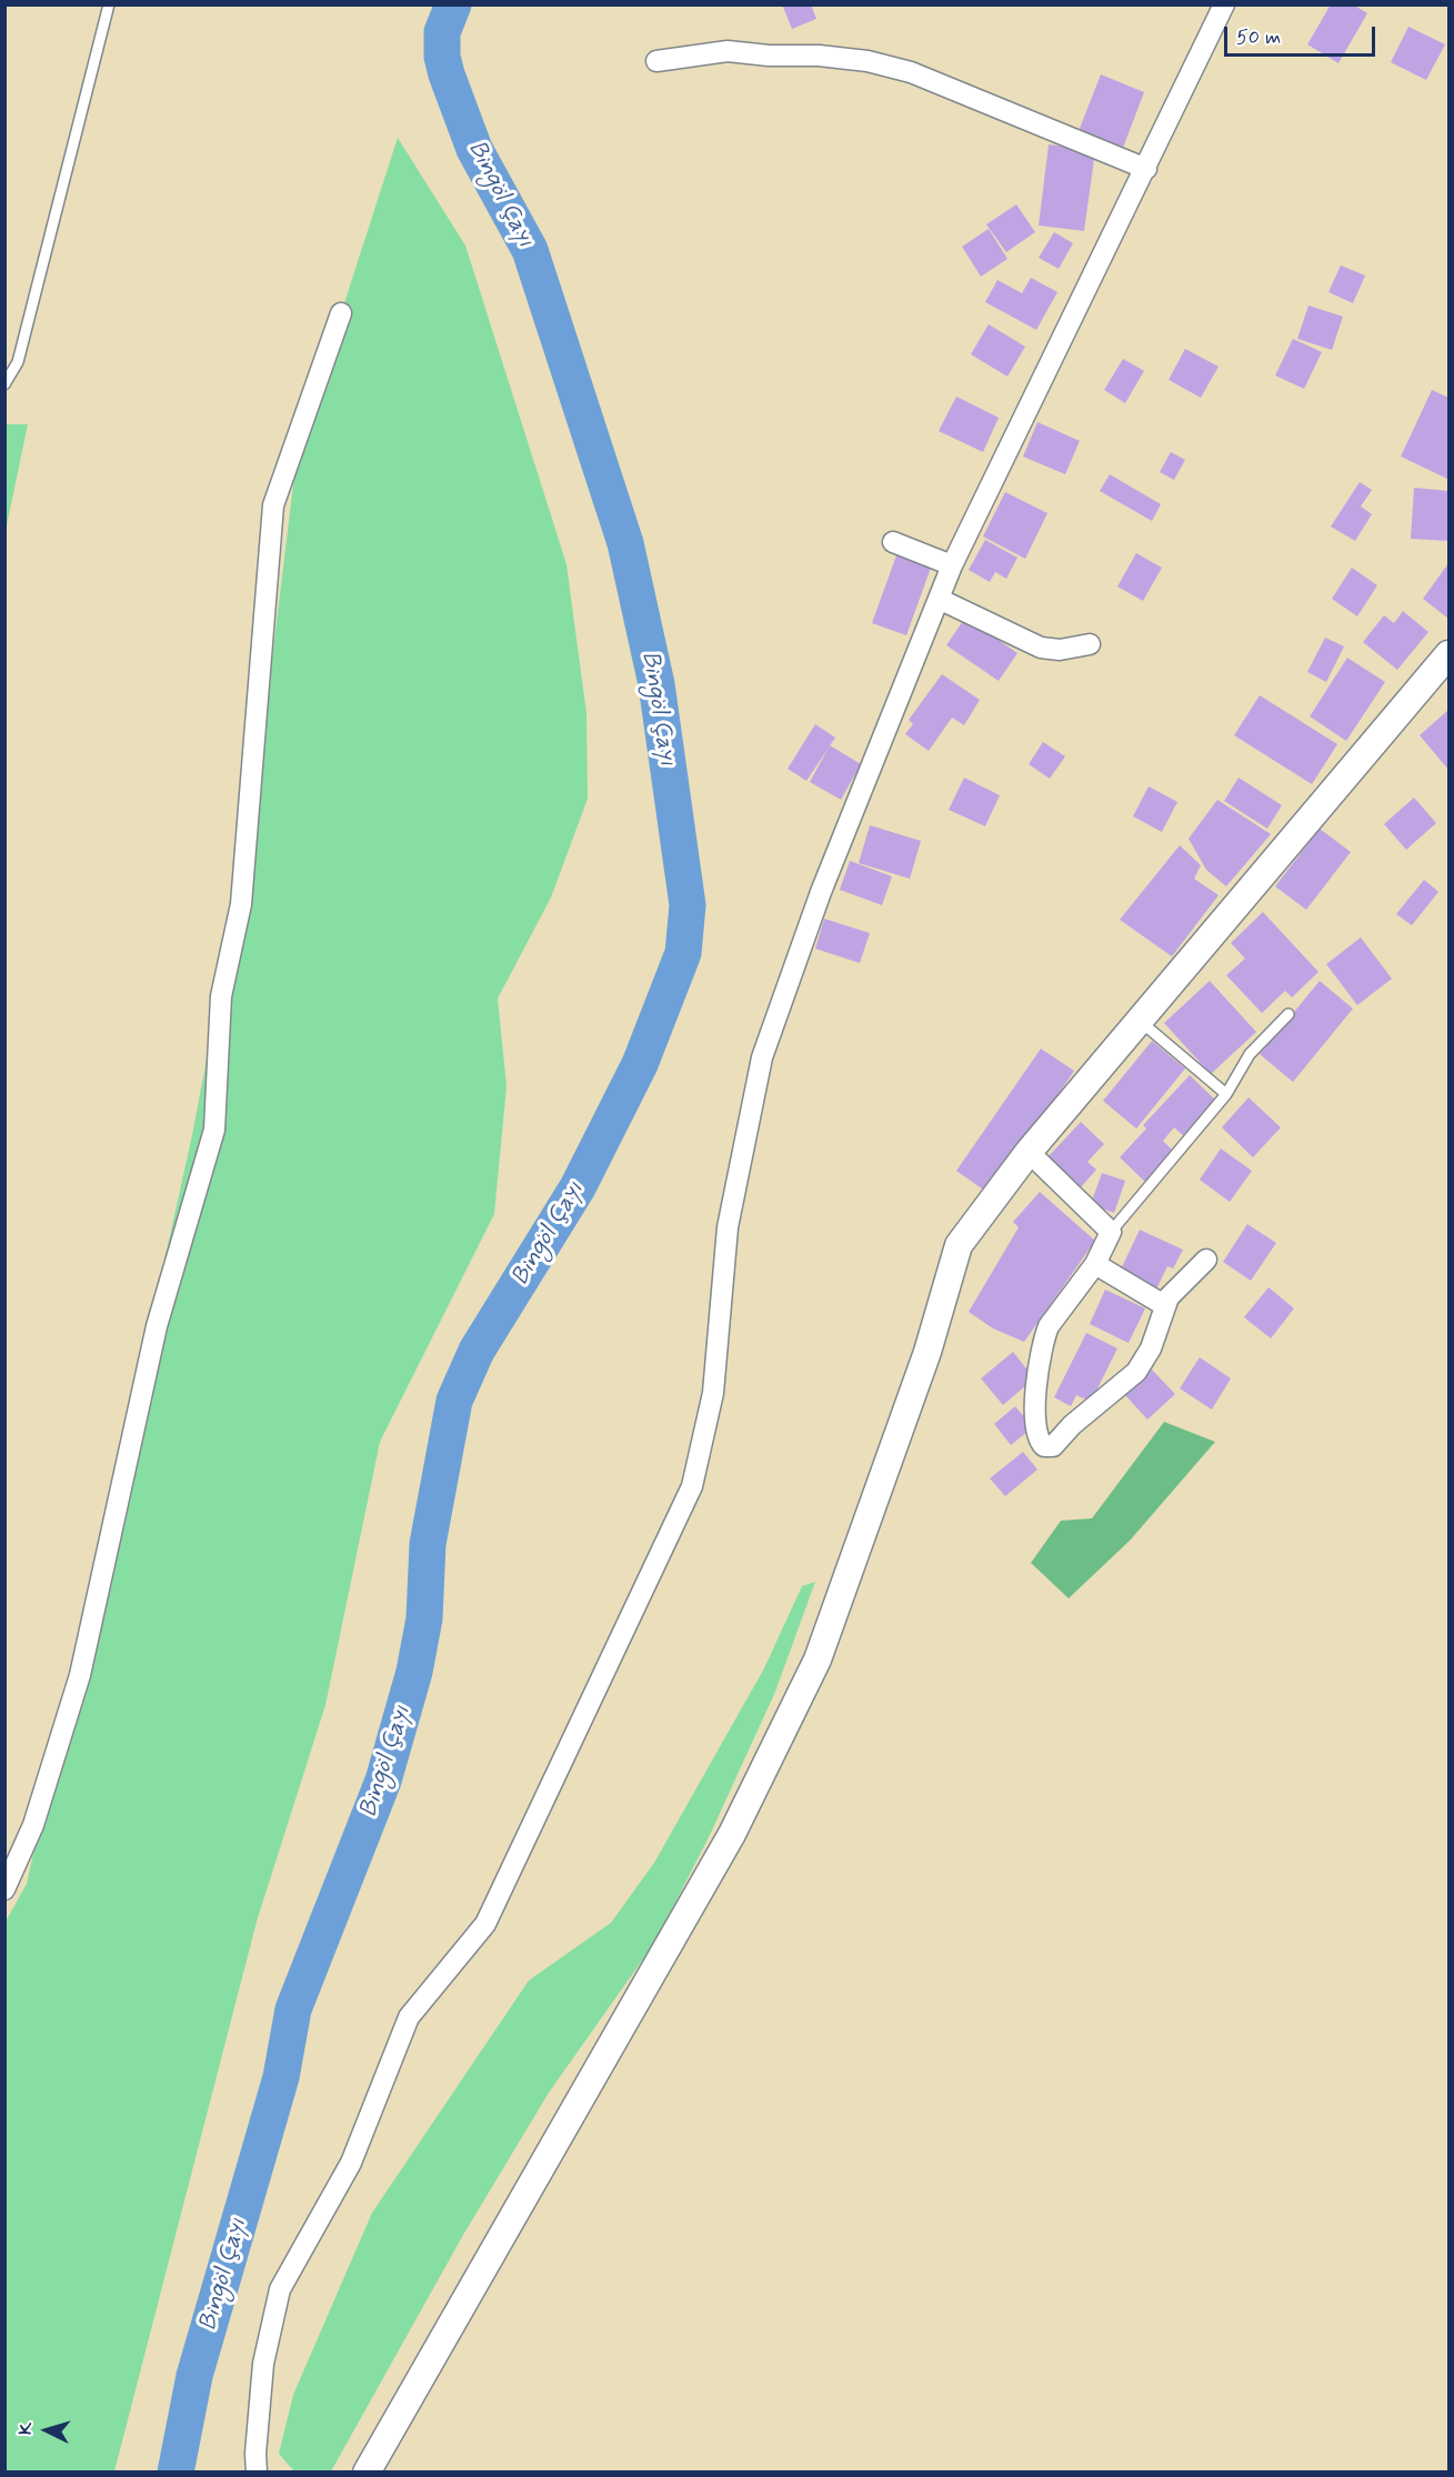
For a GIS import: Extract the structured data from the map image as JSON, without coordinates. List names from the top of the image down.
{
  "water": ["Bingöl Çayı"],
  "scale_bar": "50 m",
  "north": "left"
}
